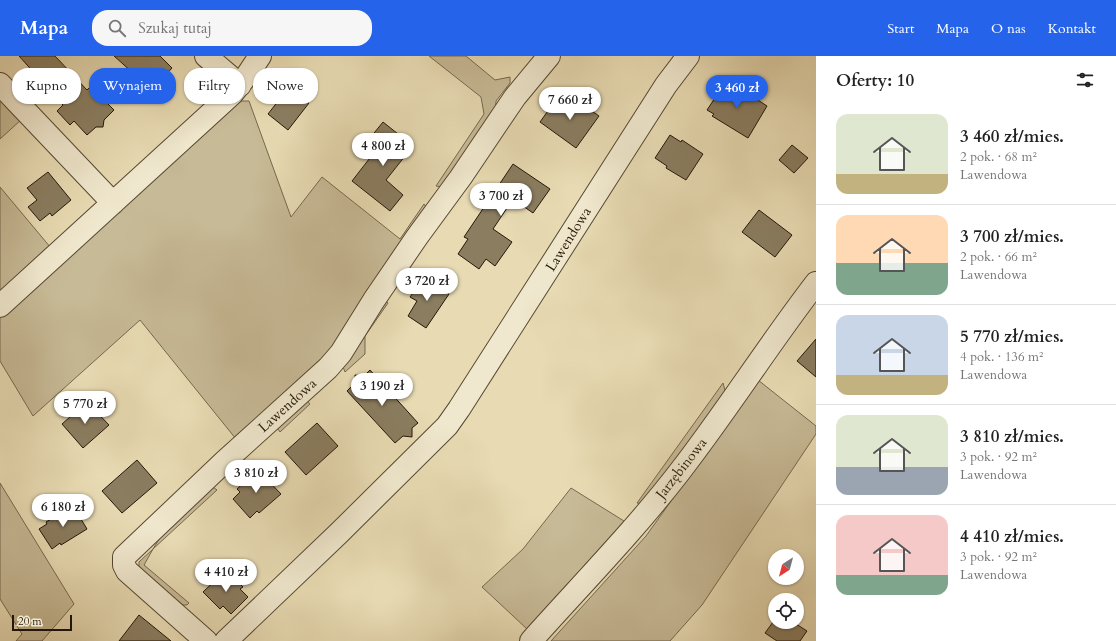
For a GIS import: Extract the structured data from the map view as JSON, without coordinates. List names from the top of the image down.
{
  "streets": {
    "street": ["Lawendowa", "Jarzębinowa"]
  },
  "scale_bar": "20 m",
  "north": "bottom left",
  "page": {
    "header": "Mapa",
    "search": "Szukaj tutaj",
    "nav": [
      "Start",
      "Mapa",
      "O nas",
      "Kontakt"
    ],
    "heading": "Oferty: 10",
    "chip": [
      "Kupno",
      "Wynajem",
      "Filtry",
      "Nowe"
    ],
    "price": [
      "3 460 zł",
      "7 660 zł",
      "4 800 zł",
      "3 700 zł",
      "3 720 zł",
      "3 190 zł",
      "5 770 zł",
      "3 810 zł",
      "6 180 zł",
      "4 410 zł"
    ],
    "list": [
      {
        "name": "3 460 zł/mies.",
        "note": "2 pok. · 68 m² · Lawendowa"
      },
      {
        "name": "3 700 zł/mies.",
        "note": "2 pok. · 66 m² · Lawendowa"
      },
      {
        "name": "5 770 zł/mies.",
        "note": "4 pok. · 136 m² · Lawendowa"
      },
      {
        "name": "3 810 zł/mies.",
        "note": "3 pok. · 92 m² · Lawendowa"
      },
      {
        "name": "4 410 zł/mies.",
        "note": "3 pok. · 92 m² · Lawendowa"
      }
    ],
    "scale": "20 m"
  }
}
